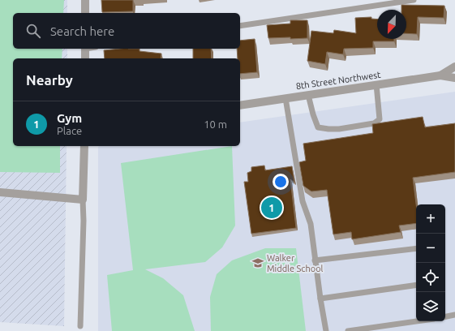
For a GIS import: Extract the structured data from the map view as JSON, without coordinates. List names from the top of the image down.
{
  "streets": {
    "street": ["8th Street Northwest"]
  },
  "places": {
    "school or university": ["Walker Middle School"]
  },
  "north": "bottom left",
  "page": {
    "search": "Search here",
    "heading": "Nearby",
    "list": [
      {
        "mark": "1",
        "name": "Gym",
        "note": "Place",
        "value": "10 m"
      }
    ],
    "pins": "1",
    "map_buttons": ["+", "−"]
  }
}
